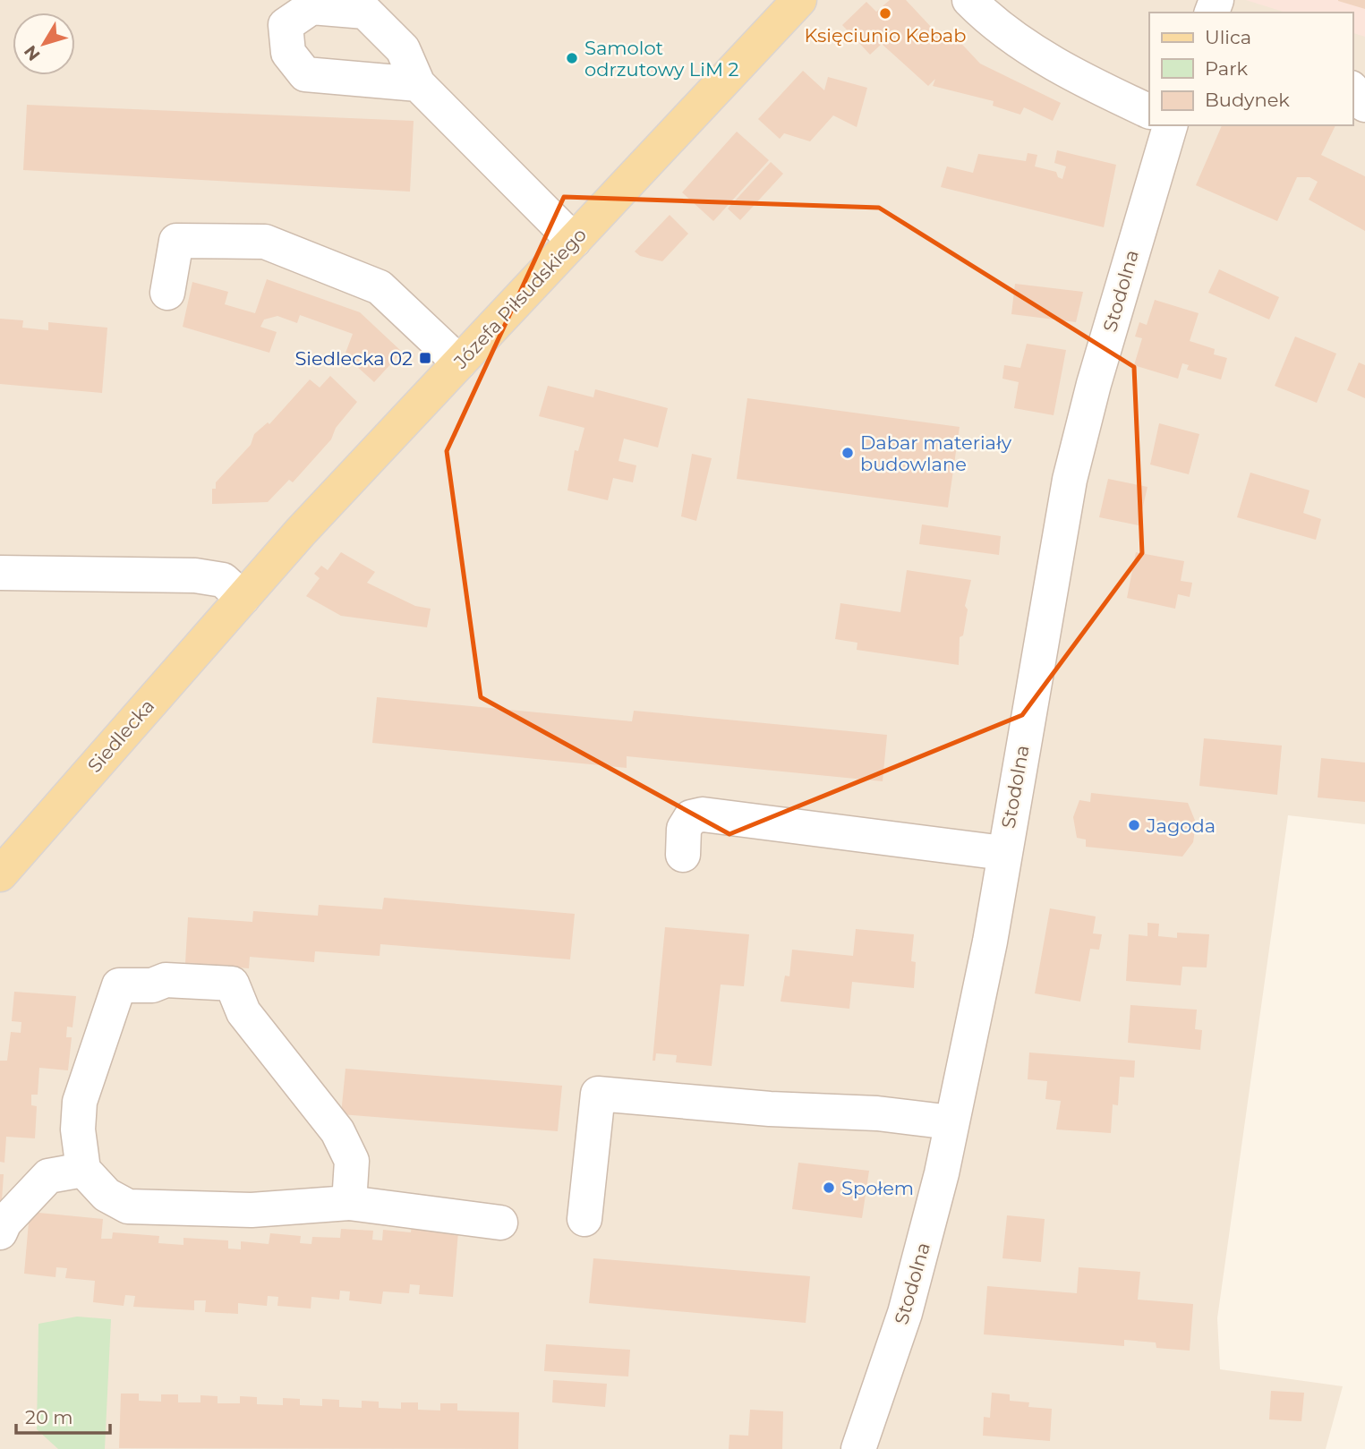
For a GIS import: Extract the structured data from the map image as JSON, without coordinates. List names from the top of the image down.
{
  "streets": {
    "main road": ["Józefa Piłsudskiego", "Siedlecka"],
    "street": ["Stodolna"]
  },
  "crossings": [
    ["Józefa Piłsudskiego", "Siedlecka"]
  ],
  "places": {
    "other": [
      "Księciunio Kebab",
      "Samolot odrzutowy LiM 2",
      "Dabar materiały budowlane",
      "Jagoda",
      "Społem"
    ],
    "transit": ["Siedlecka 02"]
  },
  "legend": ["Ulica", "Park", "Budynek"],
  "scale_bar": "20 m",
  "north": "bottom left"
}
